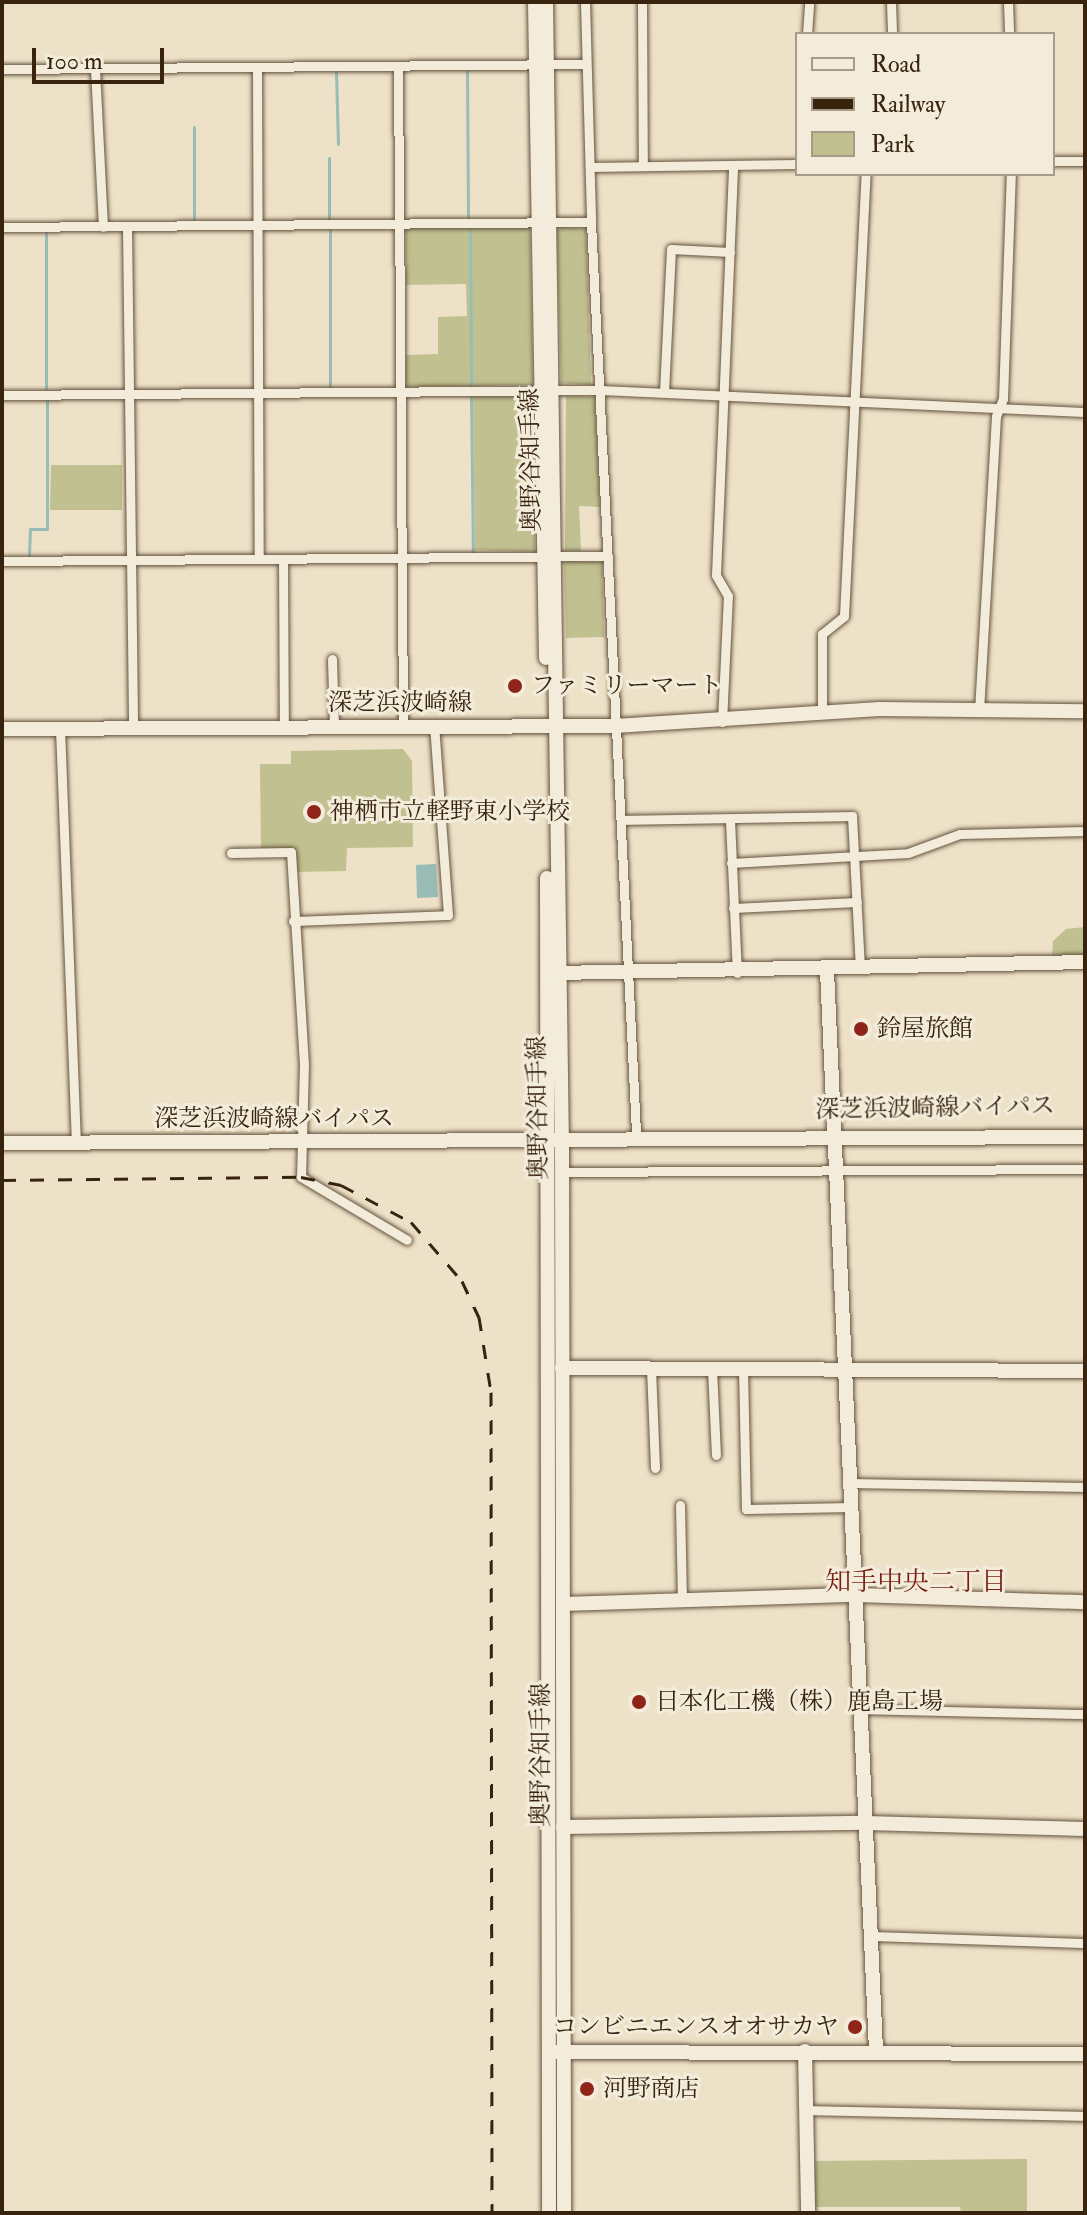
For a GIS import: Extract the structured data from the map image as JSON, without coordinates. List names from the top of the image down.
{
  "streets": {
    "main road": ["奥野谷知手線", "深芝浜波崎線", "深芝浜波崎線バイパス"]
  },
  "crossings": [
    ["奥野谷知手線", "深芝浜波崎線"],
    ["奥野谷知手線", "深芝浜波崎線バイパス"]
  ],
  "districts": ["知手中央二丁目"],
  "places": [
    "ファミリーマート",
    "神栖市立軽野東小学校",
    "鈴屋旅館",
    "日本化工機（株）鹿島工場",
    "コンビニエンスオオサカヤ",
    "河野商店"
  ],
  "legend": ["Road", "Railway", "Park"],
  "scale_bar": "100 m"
}
